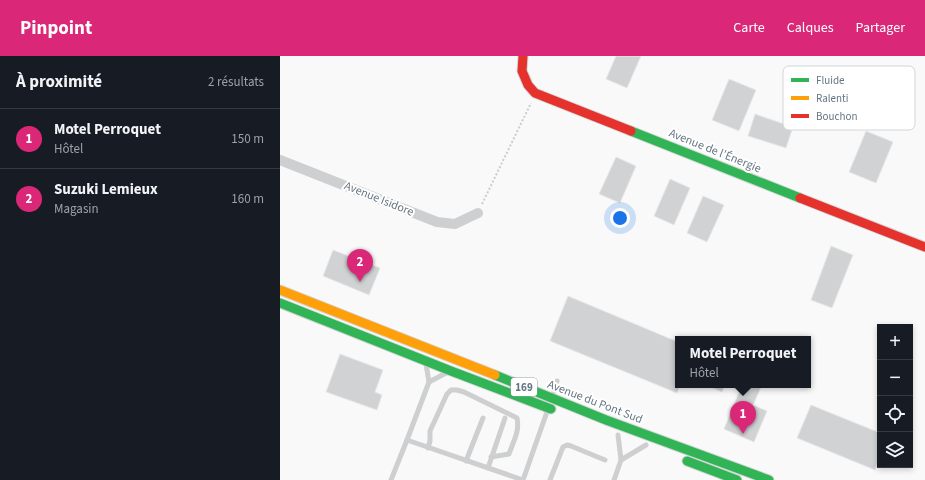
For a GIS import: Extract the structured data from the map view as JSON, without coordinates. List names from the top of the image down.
{
  "streets": {
    "main road": ["Avenue de l'Énergie", "169", "Avenue du Pont Sud"],
    "street": ["Avenue Isidore"]
  },
  "legend": ["Fluide", "Ralenti", "Bouchon"],
  "page": {
    "header": "Pinpoint",
    "nav": ["Carte", "Calques", "Partager"],
    "heading": ["À proximité", "2 résultats"],
    "list": [
      {
        "mark": "1",
        "name": "Motel Perroquet",
        "note": "Hôtel",
        "value": "150 m"
      },
      {
        "mark": "2",
        "name": "Suzuki Lemieux",
        "note": "Magasin",
        "value": "160 m"
      }
    ],
    "pins": ["2", "1"],
    "map_buttons": ["+", "−"],
    "popup": ["Motel Perroquet", "Hôtel"]
  }
}
